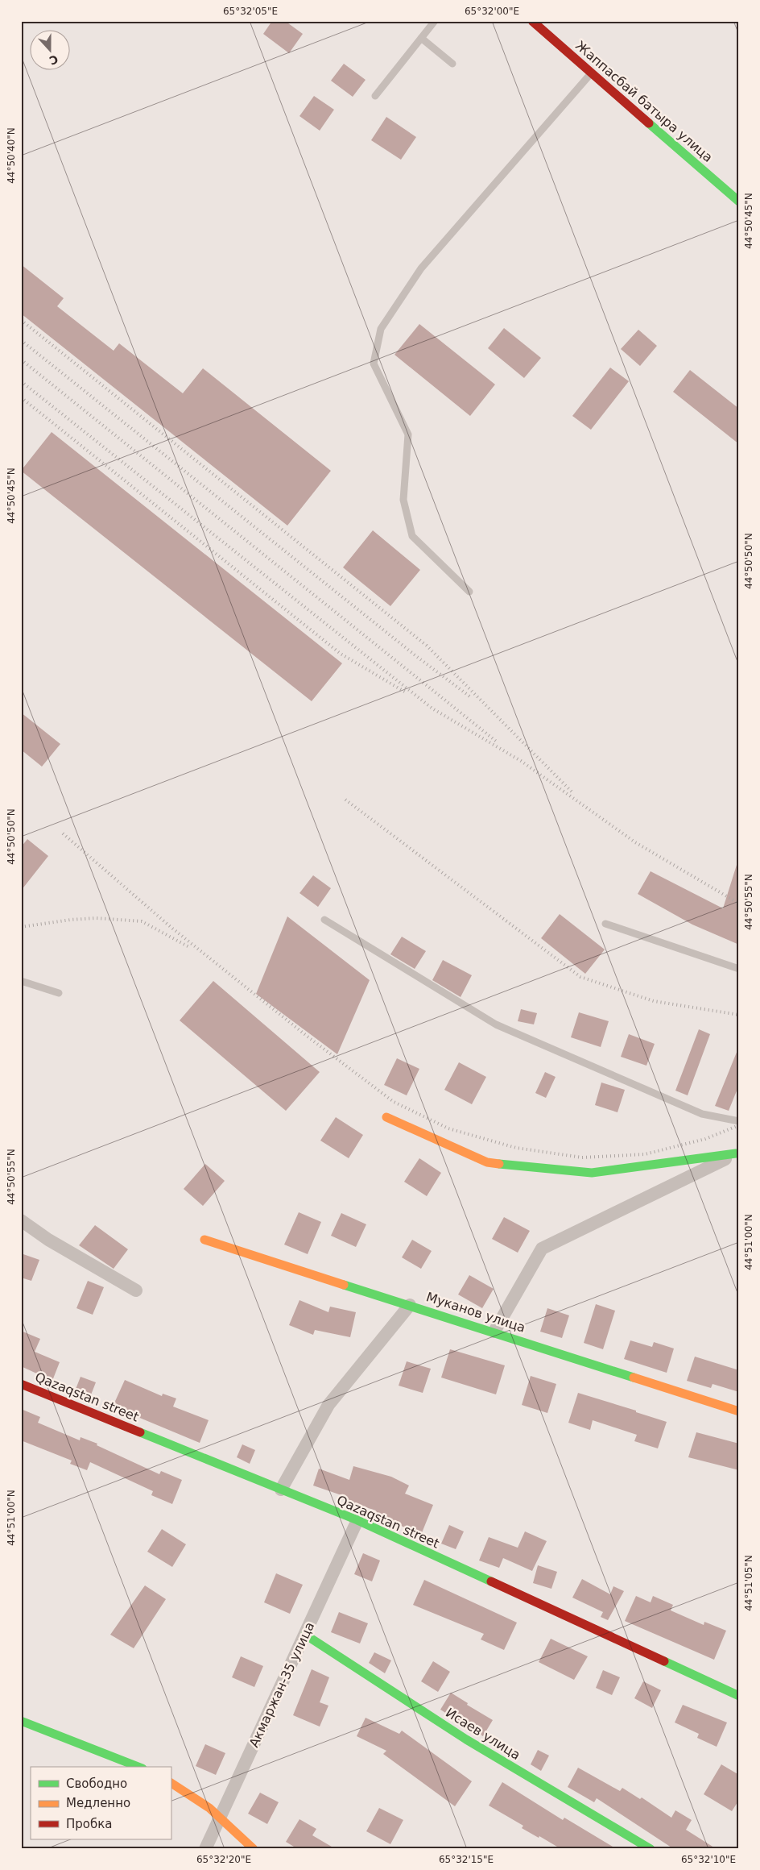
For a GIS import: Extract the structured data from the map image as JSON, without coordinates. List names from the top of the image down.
{
  "streets": {
    "street": [
      "Жаппасбай батыра улица",
      "Муканов улица",
      "Qazaqstan street",
      "Акмаржан-35 улица",
      "Исаев улица"
    ]
  },
  "crossings": [
    ["Qazaqstan street", "Акмаржан-35 улица"],
    ["Акмаржан-35 улица", "Исаев улица"]
  ],
  "legend": ["Свободно", "Медленно", "Пробка"],
  "north": "bottom",
  "coordinates": [
    "65°32'05\"E",
    "65°32'00\"E",
    "44°50'40\"N",
    "44°50'45\"N",
    "44°50'50\"N",
    "44°50'55\"N",
    "44°51'00\"N",
    "44°51'05\"N",
    "65°32'20\"E",
    "65°32'15\"E",
    "65°32'10\"E"
  ]
}
